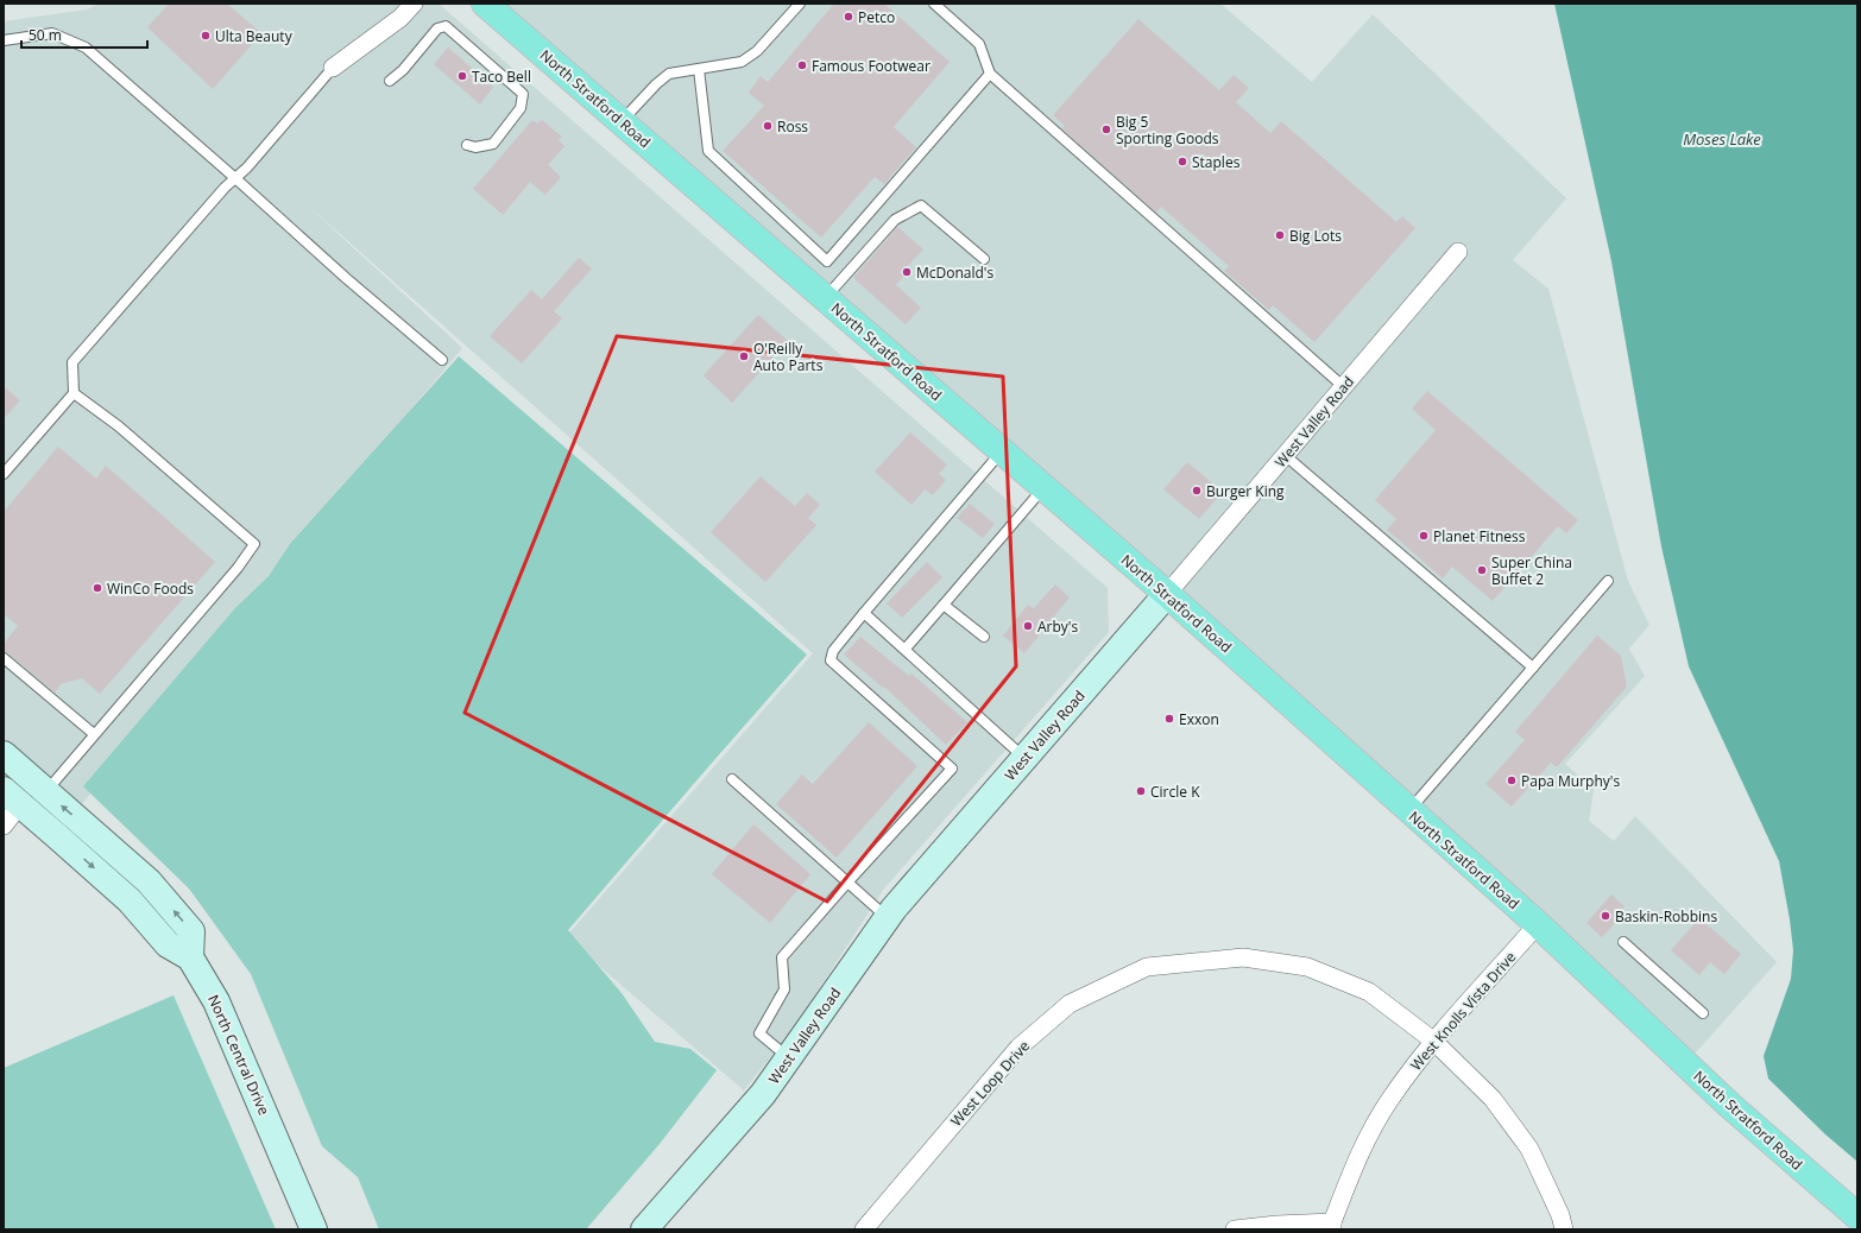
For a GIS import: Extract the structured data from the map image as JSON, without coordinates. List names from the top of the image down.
{
  "streets": {
    "main road": ["North Stratford Road", "West Valley Road", "North Central Drive"],
    "street": ["West Knolls Vista Drive", "West Loop Drive"]
  },
  "crossings": [
    ["North Stratford Road", "West Valley Road"],
    ["North Stratford Road", "West Knolls Vista Drive"],
    ["West Knolls Vista Drive", "West Loop Drive"]
  ],
  "water": ["Moses Lake"],
  "places": [
    "Petco",
    "Ulta Beauty",
    "Famous Footwear",
    "Taco Bell",
    "Ross",
    "Big 5 Sporting Goods",
    "Staples",
    "Big Lots",
    "McDonald's",
    "O'Reilly Auto Parts",
    "Burger King",
    "Planet Fitness",
    "Super China Buffet 2",
    "WinCo Foods",
    "Arby's",
    "Exxon",
    "Papa Murphy's",
    "Circle K",
    "Baskin-Robbins"
  ],
  "scale_bar": "50 m"
}
